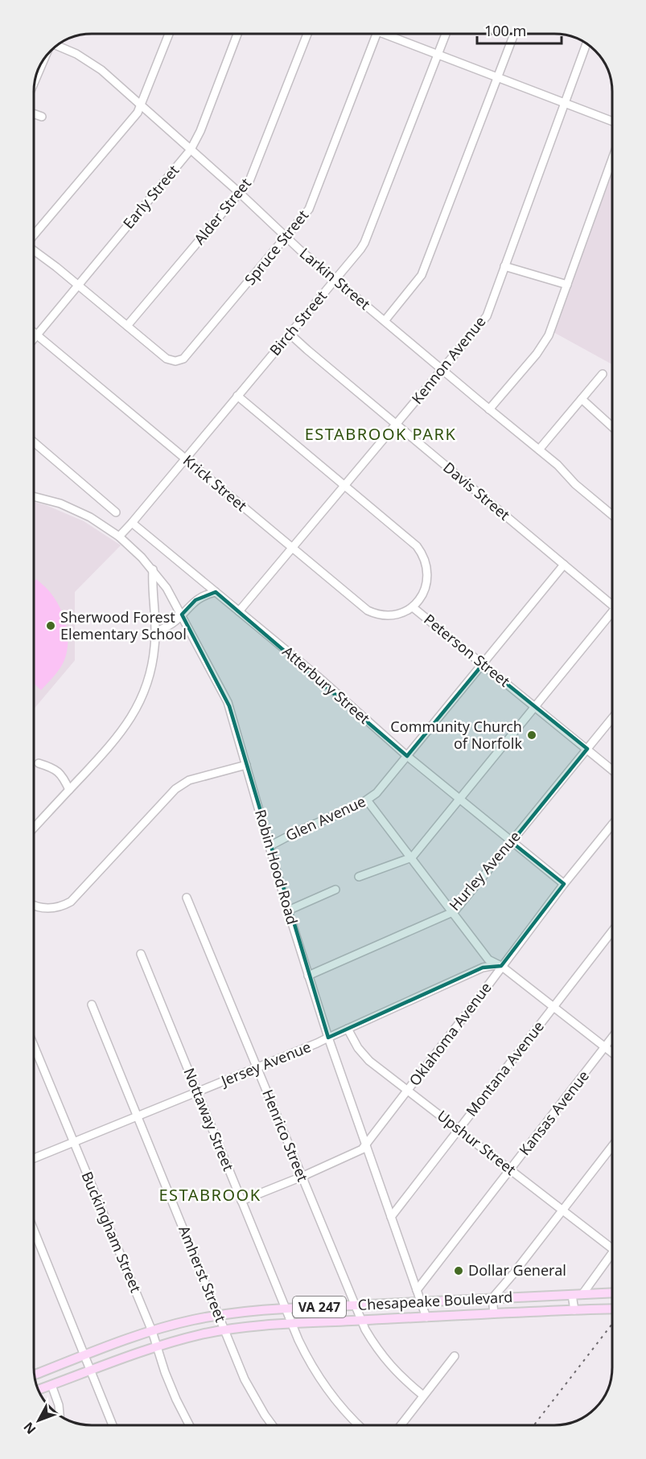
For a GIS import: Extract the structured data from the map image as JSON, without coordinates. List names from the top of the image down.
{
  "streets": {
    "main road": ["Chesapeake Boulevard", "VA 247"],
    "street": [
      "Early Street",
      "Alder Street",
      "Spruce Street",
      "Larkin Street",
      "Birch Street",
      "Kennon Avenue",
      "Krick Street",
      "Davis Street",
      "Peterson Street",
      "Atterbury Street",
      "Glen Avenue",
      "Robin Hood Road",
      "Hurley Avenue",
      "Oklahoma Avenue",
      "Jersey Avenue",
      "Montana Avenue",
      "Kansas Avenue",
      "Nottaway Street",
      "Henrico Street",
      "Upshur Street",
      "Buckingham Street",
      "Amherst Street"
    ]
  },
  "crossings": [
    ["Early Street", "Spruce Street"],
    ["Early Street", "Larkin Street"],
    ["Early Street", "Krick Street"],
    ["Alder Street", "Spruce Street"],
    ["Alder Street", "Larkin Street"],
    ["Spruce Street", "Larkin Street"],
    ["Larkin Street", "Birch Street"],
    ["Larkin Street", "Kennon Avenue"],
    ["Birch Street", "Krick Street"],
    ["Birch Street", "Davis Street"],
    ["Birch Street", "Peterson Street"],
    ["Birch Street", "Atterbury Street"],
    ["Birch Street", "Robin Hood Road"],
    ["Kennon Avenue", "Krick Street"],
    ["Kennon Avenue", "Davis Street"],
    ["Kennon Avenue", "Peterson Street"],
    ["Kennon Avenue", "Atterbury Street"],
    ["Krick Street", "Peterson Street"],
    ["Davis Street", "Glen Avenue"],
    ["Peterson Street", "Glen Avenue"],
    ["Peterson Street", "Hurley Avenue"],
    ["Atterbury Street", "Glen Avenue"],
    ["Atterbury Street", "Hurley Avenue"],
    ["Atterbury Street", "Oklahoma Avenue"],
    ["Glen Avenue", "Robin Hood Road"],
    ["Robin Hood Road", "Hurley Avenue"],
    ["Robin Hood Road", "Oklahoma Avenue"],
    ["Robin Hood Road", "Jersey Avenue"],
    ["Robin Hood Road", "Montana Avenue"],
    ["Robin Hood Road", "Kansas Avenue"],
    ["Robin Hood Road", "Chesapeake Boulevard"],
    ["Oklahoma Avenue", "Jersey Avenue"],
    ["Oklahoma Avenue", "Nottaway Street"],
    ["Oklahoma Avenue", "Henrico Street"],
    ["Oklahoma Avenue", "Upshur Street"],
    ["Jersey Avenue", "Nottaway Street"],
    ["Jersey Avenue", "Henrico Street"],
    ["Jersey Avenue", "Upshur Street"],
    ["Jersey Avenue", "Buckingham Street"],
    ["Jersey Avenue", "Amherst Street"],
    ["Montana Avenue", "Upshur Street"],
    ["Kansas Avenue", "Upshur Street"],
    ["Nottaway Street", "Chesapeake Boulevard"],
    ["Henrico Street", "Chesapeake Boulevard"],
    ["Buckingham Street", "Chesapeake Boulevard"],
    ["Amherst Street", "Chesapeake Boulevard"]
  ],
  "districts": ["ESTABROOK PARK", "ESTABROOK"],
  "places": ["Sherwood Forest Elementary School", "Community Church of Norfolk", "Dollar General"],
  "scale_bar": "100 m",
  "north": "bottom left"
}
